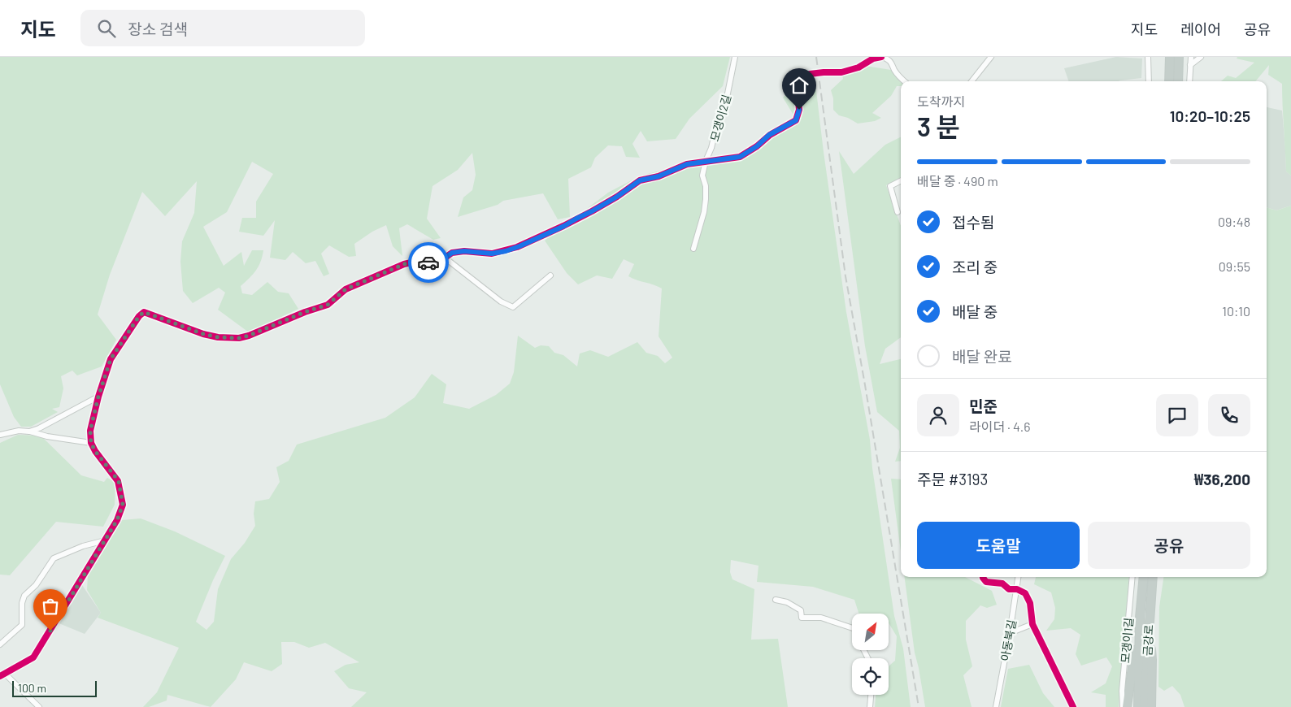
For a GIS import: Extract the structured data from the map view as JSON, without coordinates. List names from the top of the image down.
{
  "streets": {
    "highway": ["금강로"],
    "street": ["모갱이2길", "아동북길", "모갱이1길"]
  },
  "scale_bar": "100 m",
  "north": "top right",
  "page": {
    "header": "지도",
    "search": "장소 검색",
    "nav": ["지도", "레이어", "공유"],
    "heading": ["3 분", "도착까지", "10:20–10:25"],
    "panel": [
      "민준",
      "라이더 · 4.6",
      "주문 #3193",
      "₩36,200"
    ],
    "bar": "배달 중 · 490 m",
    "list": [
      ["접수됨", "09:48"],
      ["조리 중", "09:55"],
      ["배달 중", "10:10"],
      "배달 완료"
    ],
    "buttons": ["도움말", "공유"],
    "scale": "100 m"
  }
}
